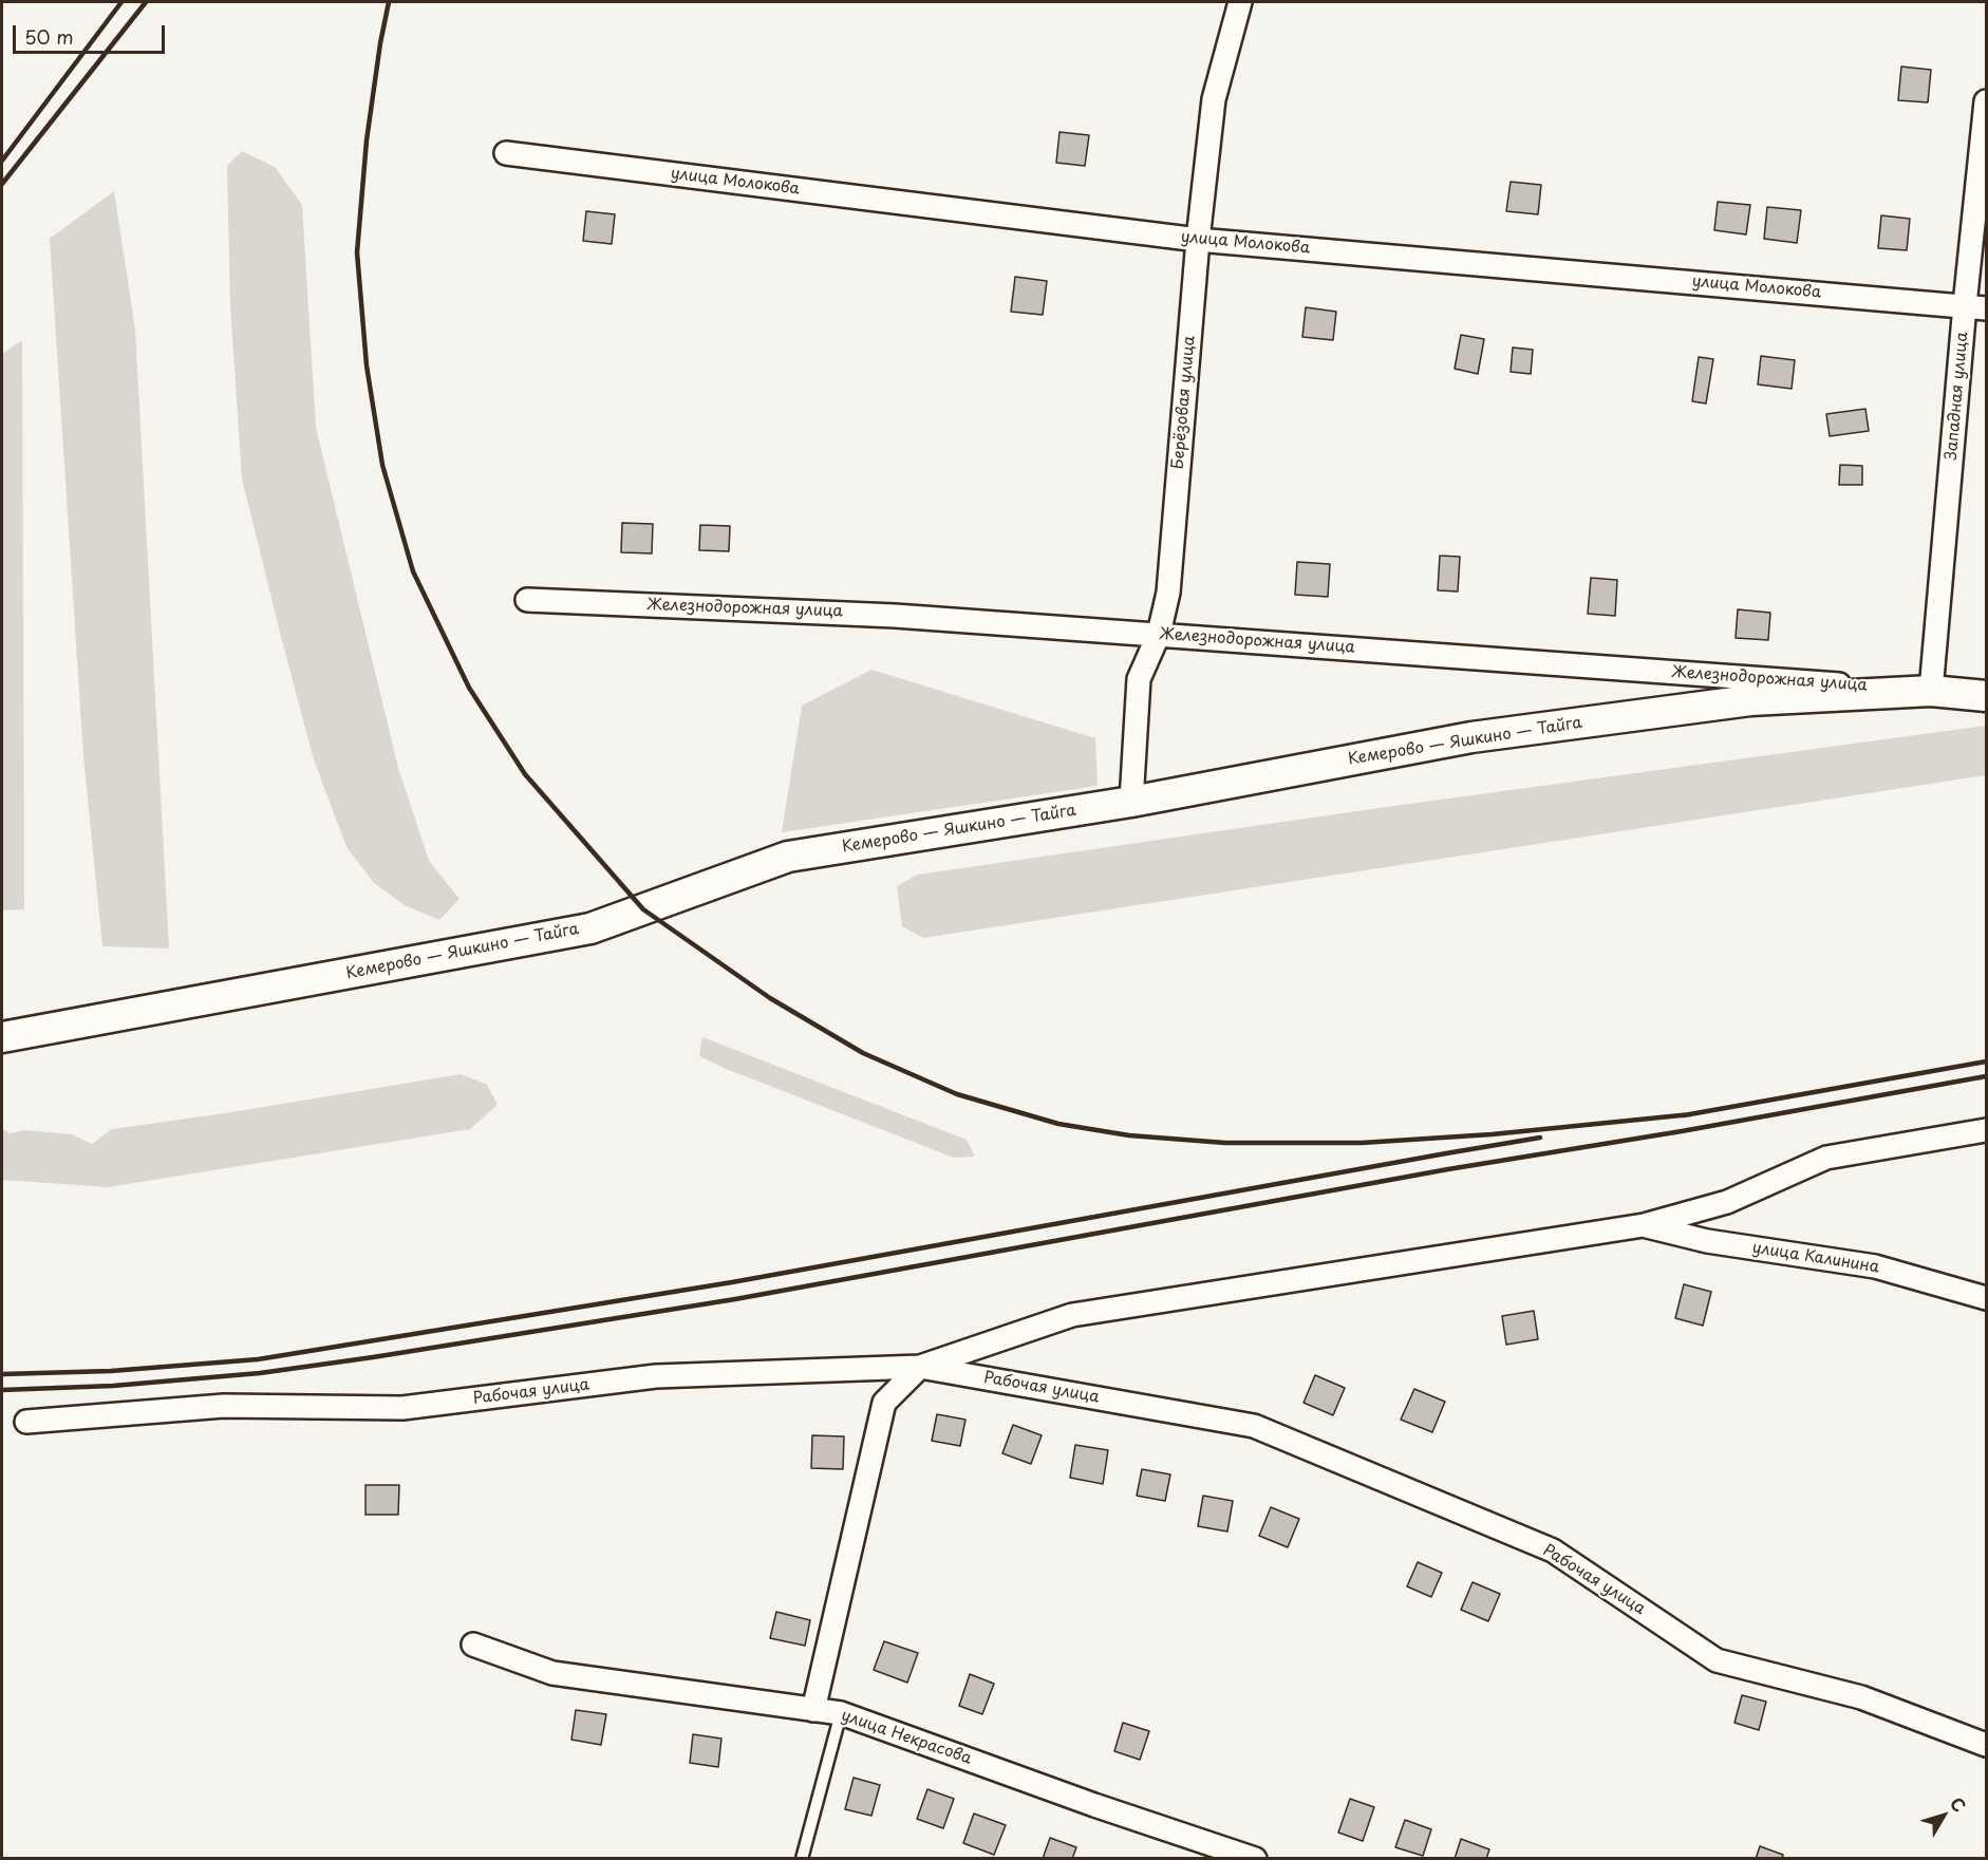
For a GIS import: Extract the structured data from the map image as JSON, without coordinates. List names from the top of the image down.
{
  "streets": {
    "main road": ["Железнодорожная улица", "Кемерово — Яшкино — Тайга"],
    "street": [
      "улица Молокова",
      "Западная улица",
      "Берёзовая улица",
      "улица Калинина",
      "Рабочая улица",
      "улица Некрасова"
    ]
  },
  "crossings": [
    ["улица Молокова", "Западная улица"],
    ["улица Молокова", "Берёзовая улица"],
    ["Западная улица", "Железнодорожная улица"],
    ["Западная улица", "Кемерово — Яшкино — Тайга"],
    ["Берёзовая улица", "Железнодорожная улица"],
    ["Берёзовая улица", "Кемерово — Яшкино — Тайга"],
    ["Железнодорожная улица", "Кемерово — Яшкино — Тайга"]
  ],
  "scale_bar": "50 m",
  "north": "top right"
}
